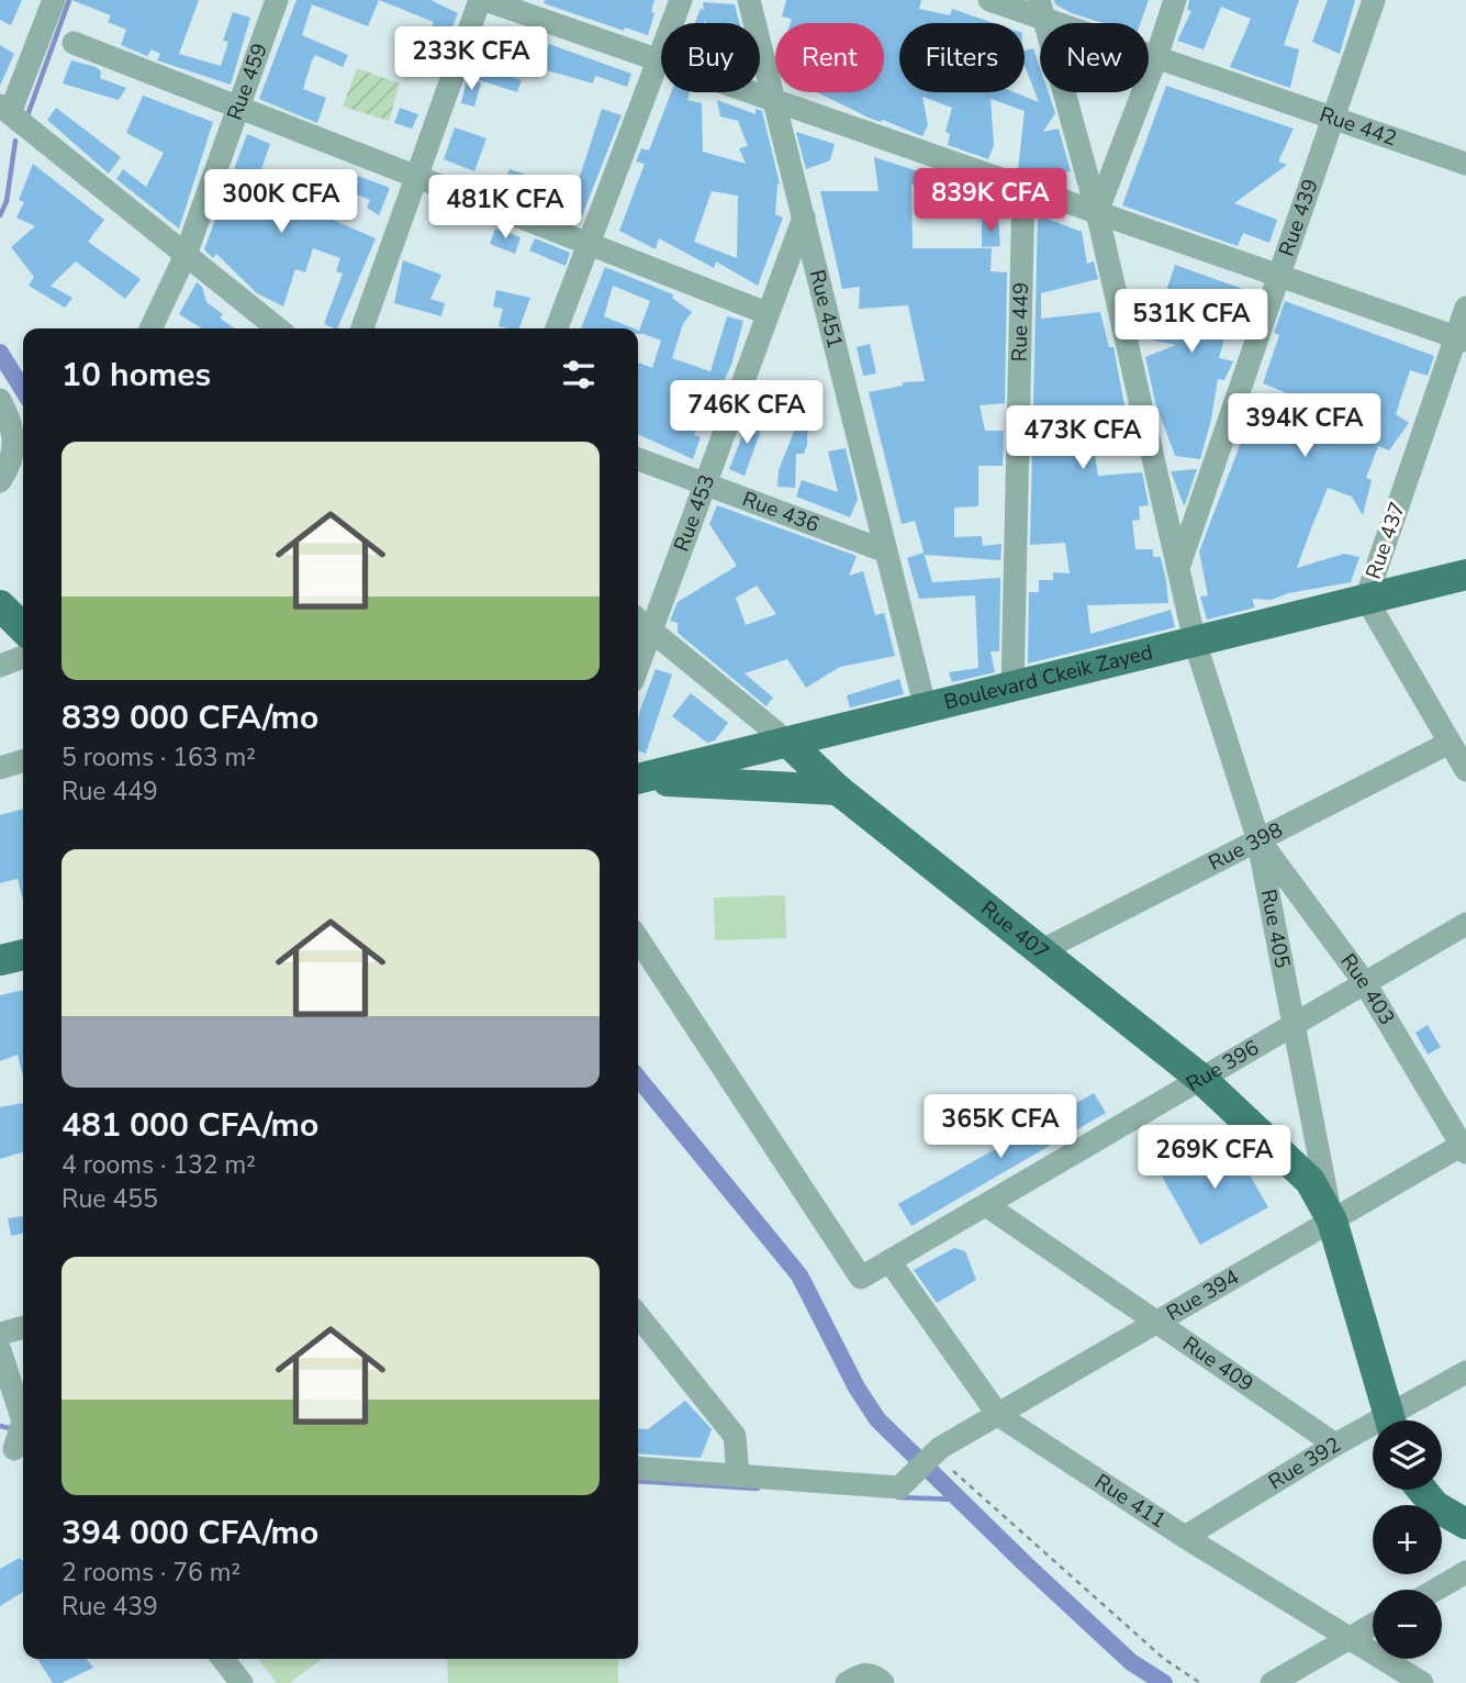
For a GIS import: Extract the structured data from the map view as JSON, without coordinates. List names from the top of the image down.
{
  "streets": {
    "main road": ["Boulevard Ckeik Zayed", "Rue 407"],
    "street": [
      "Rue 459",
      "Rue 442",
      "Rue 439",
      "Rue 451",
      "Rue 449",
      "Rue 436",
      "Rue 453",
      "Rue 437",
      "Rue 398",
      "Rue 405",
      "Rue 403",
      "Rue 396",
      "Rue 394",
      "Rue 409",
      "Rue 392",
      "Rue 411"
    ]
  },
  "crossings": [
    ["Rue 442", "Rue 439"],
    ["Rue 442", "Rue 405"],
    ["Rue 439", "Rue 405"],
    ["Rue 451", "Rue 436"],
    ["Rue 451", "Rue 453"],
    ["Rue 451", "Boulevard Ckeik Zayed"],
    ["Rue 449", "Boulevard Ckeik Zayed"],
    ["Rue 436", "Rue 453"],
    ["Rue 437", "Boulevard Ckeik Zayed"],
    ["Boulevard Ckeik Zayed", "Rue 405"],
    ["Boulevard Ckeik Zayed", "Rue 407"],
    ["Rue 398", "Rue 405"],
    ["Rue 398", "Rue 407"],
    ["Rue 398", "Rue 403"],
    ["Rue 405", "Rue 407"],
    ["Rue 405", "Rue 403"],
    ["Rue 405", "Rue 396"],
    ["Rue 405", "Rue 394"],
    ["Rue 407", "Rue 396"],
    ["Rue 407", "Rue 394"],
    ["Rue 403", "Rue 396"],
    ["Rue 403", "Rue 394"],
    ["Rue 396", "Rue 409"],
    ["Rue 396", "Rue 411"],
    ["Rue 394", "Rue 409"],
    ["Rue 394", "Rue 411"],
    ["Rue 409", "Rue 392"],
    ["Rue 392", "Rue 411"]
  ],
  "page": {
    "chip": [
      "Buy",
      "Rent",
      "Filters",
      "New"
    ],
    "price": [
      "233K CFA",
      "839K CFA",
      "300K CFA",
      "481K CFA",
      "531K CFA",
      "746K CFA",
      "394K CFA",
      "473K CFA",
      "365K CFA",
      "269K CFA"
    ],
    "heading": "10 homes",
    "list": [
      {
        "name": "839 000 CFA/mo",
        "note": "5 rooms · 163 m² · Rue 449"
      },
      {
        "name": "481 000 CFA/mo",
        "note": "4 rooms · 132 m² · Rue 455"
      },
      {
        "name": "394 000 CFA/mo",
        "note": "2 rooms · 76 m² · Rue 439"
      }
    ],
    "map_buttons": ["+", "−"]
  }
}
